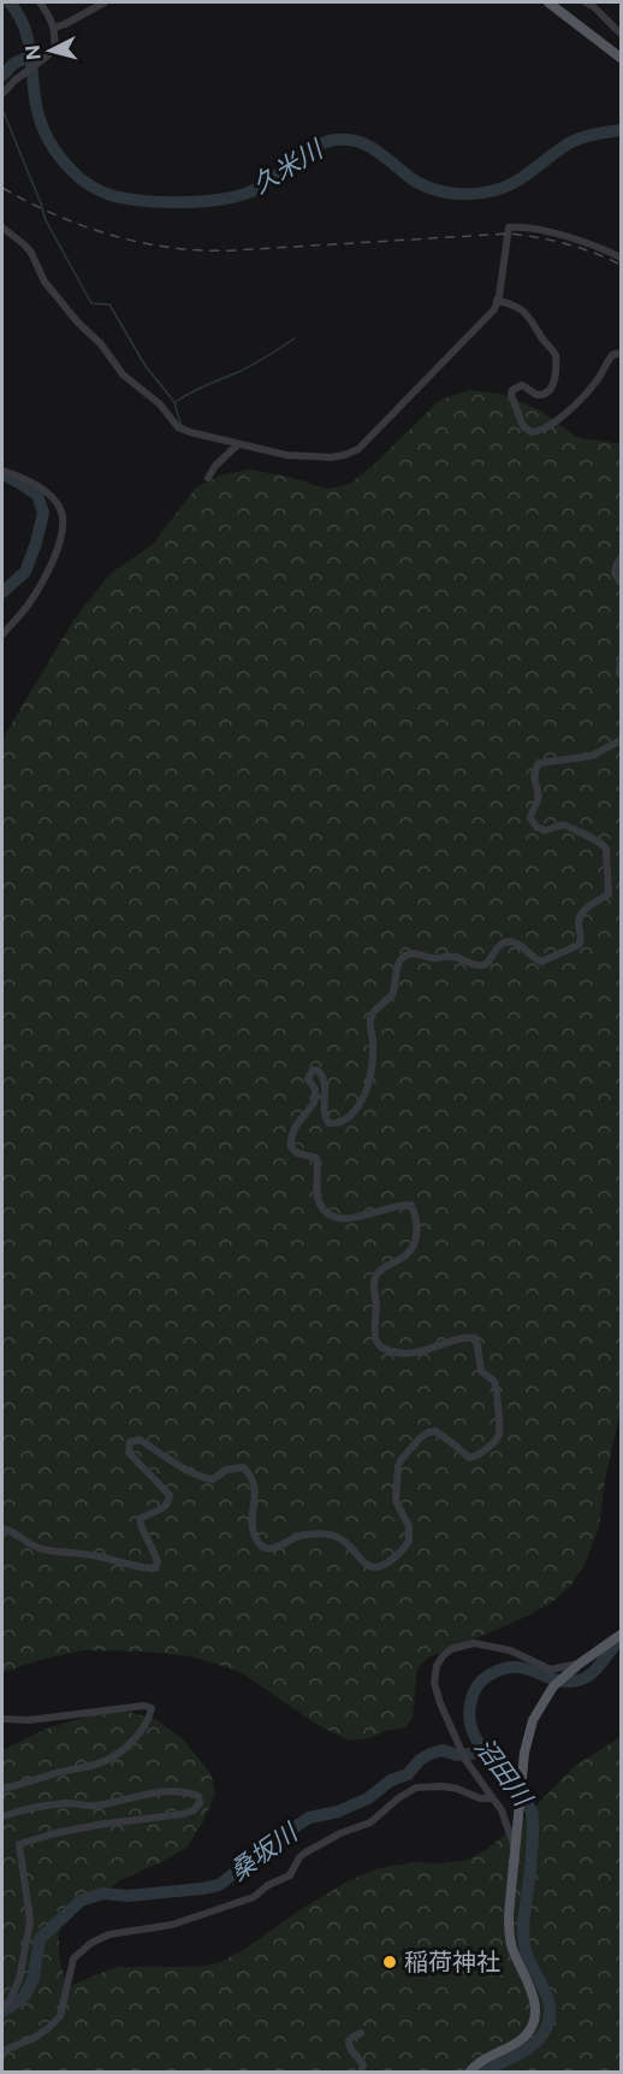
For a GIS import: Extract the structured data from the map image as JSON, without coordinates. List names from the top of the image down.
{
  "water": ["久米川", "沼田川", "桑坂川"],
  "places": ["稲荷神社"],
  "north": "left"
}
